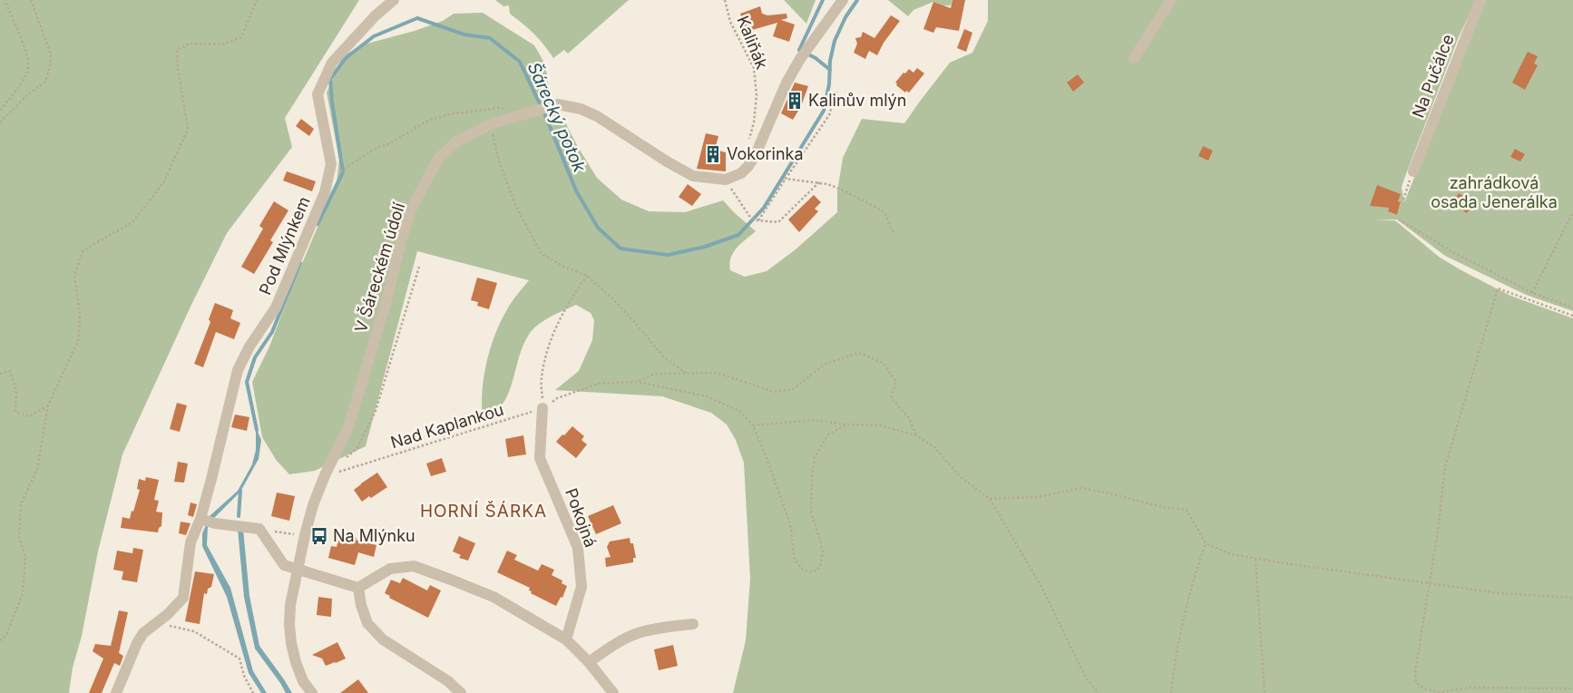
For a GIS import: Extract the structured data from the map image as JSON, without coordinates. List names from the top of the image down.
{
  "streets": {
    "street": [
      "Na Pučálce",
      "Pod Mlýnkem",
      "V Šáreckém údolí",
      "Pokojná"
    ],
    "path": ["Kaliňák", "Nad Kaplankou"]
  },
  "crossings": [
    ["V Šáreckém údolí", "Nad Kaplankou"],
    ["Nad Kaplankou", "Pokojná"]
  ],
  "districts": ["HORNÍ ŠÁRKA"],
  "water": ["Šárecký potok"],
  "parks": ["zahrádková osada Jenerálka"],
  "places": {
    "building": ["Kalinův mlýn", "Vokorinka"],
    "bus stop": ["Na Mlýnku"]
  }
}
